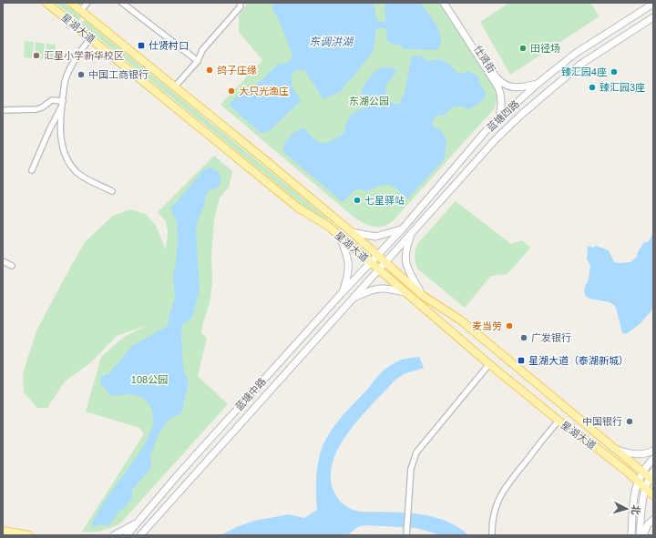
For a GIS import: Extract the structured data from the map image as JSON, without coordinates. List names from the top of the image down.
{
  "streets": {
    "main road": [
      "星湖大道",
      "仕贤街",
      "蓝塘四路",
      "蓝塘中路"
    ]
  },
  "crossings": [
    ["星湖大道", "蓝塘四路"],
    ["星湖大道", "蓝塘中路"],
    ["仕贤街", "蓝塘四路"],
    ["蓝塘四路", "蓝塘中路"]
  ],
  "water": ["东调洪湖"],
  "parks": ["东湖公园", "108公园"],
  "places": {
    "transit": ["仕贤村口", "星湖大道（泰湖新城）"],
    "other": [
      "田径场",
      "汇星小学新华校区",
      "鸽子庄缘",
      "臻汇园4座",
      "中国工商银行",
      "臻汇园3座",
      "大只光渔庄",
      "七星驿站",
      "麦当劳",
      "广发银行",
      "中国银行"
    ]
  },
  "north": "right"
}
